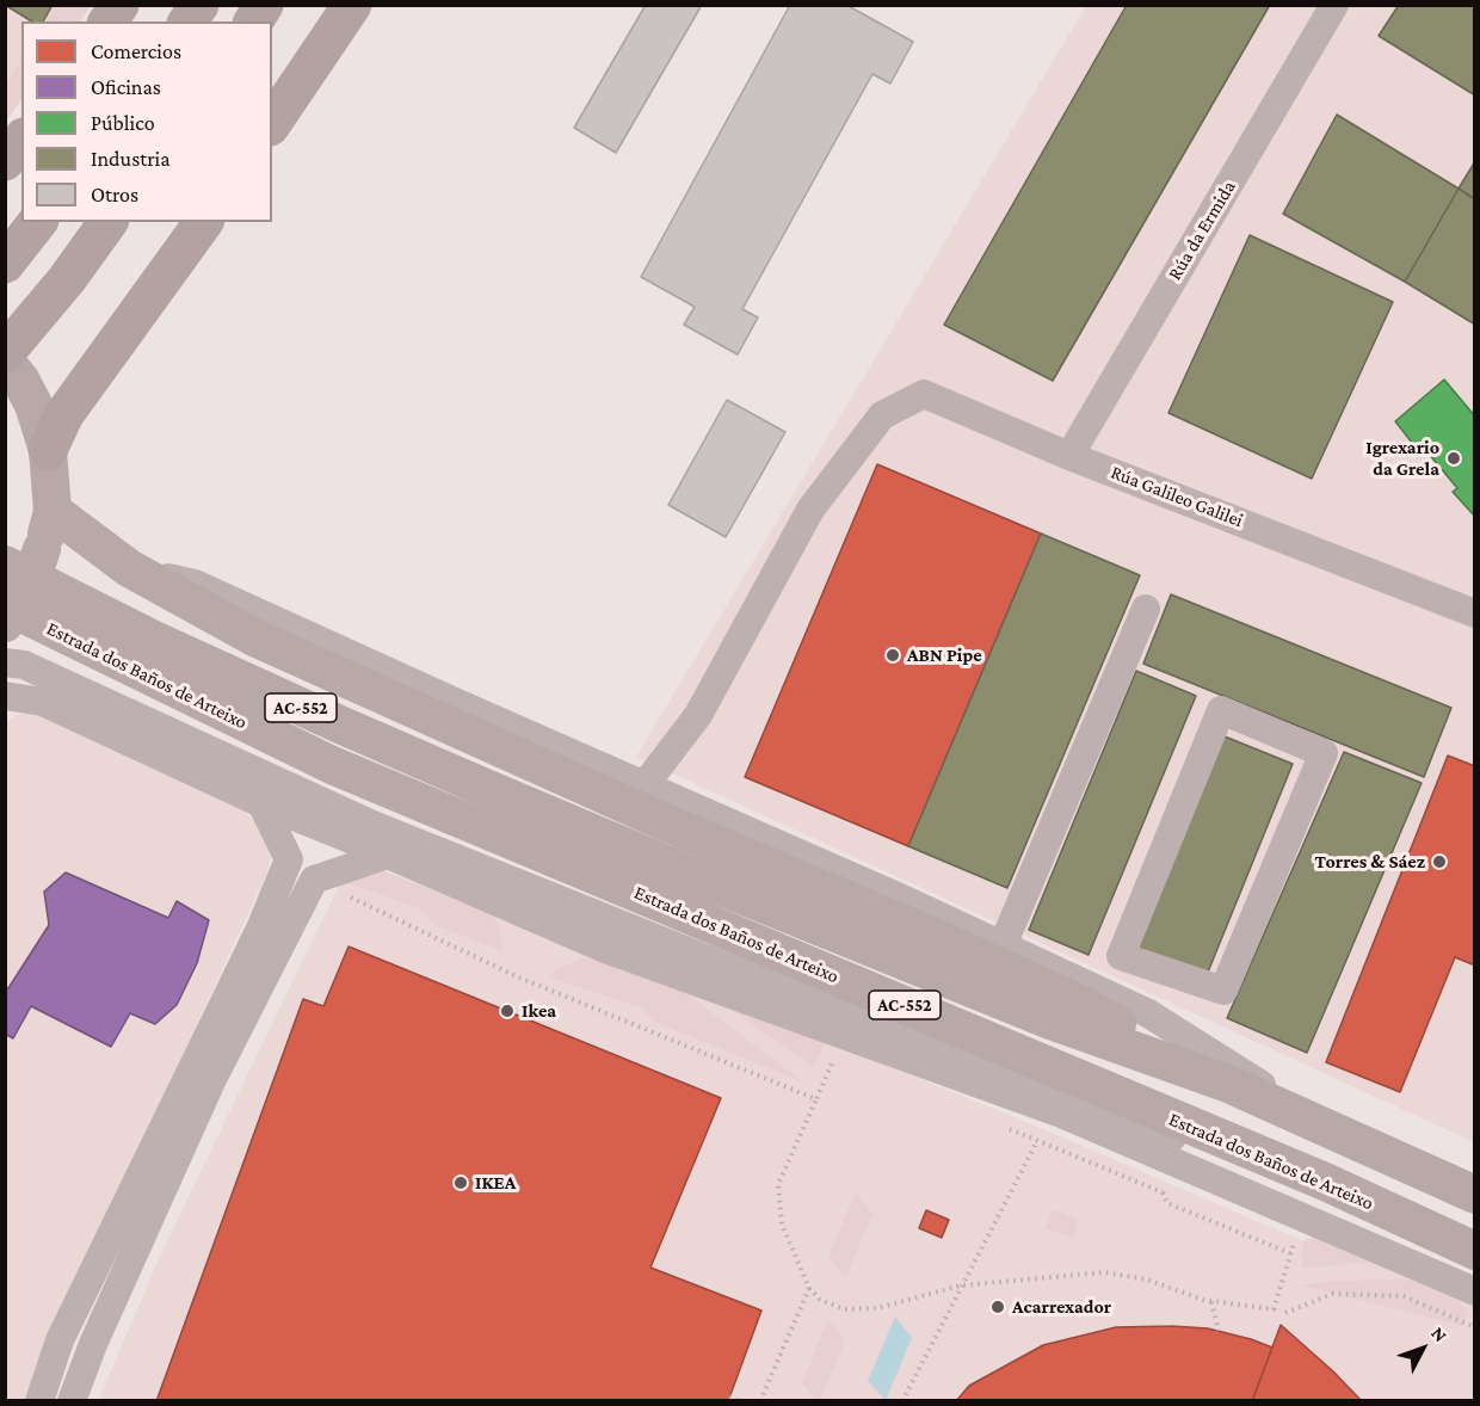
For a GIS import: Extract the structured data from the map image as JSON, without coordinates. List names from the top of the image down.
{
  "streets": {
    "main road": ["Estrada dos Baños de Arteixo", "AC-552"],
    "street": ["Rúa da Ermida", "Rúa Galileo Galilei"]
  },
  "crossings": [
    ["Rúa da Ermida", "Rúa Galileo Galilei"],
    ["Rúa Galileo Galilei", "Estrada dos Baños de Arteixo"],
    ["Estrada dos Baños de Arteixo", "AC-552"]
  ],
  "places": [
    "Igrexario da Grela",
    "ABN Pipe",
    "Torres & Sáez",
    "Ikea",
    "IKEA",
    "Acarrexador"
  ],
  "legend": [
    "Comercios",
    "Oficinas",
    "Público",
    "Industria",
    "Otros"
  ],
  "north": "top right"
}
